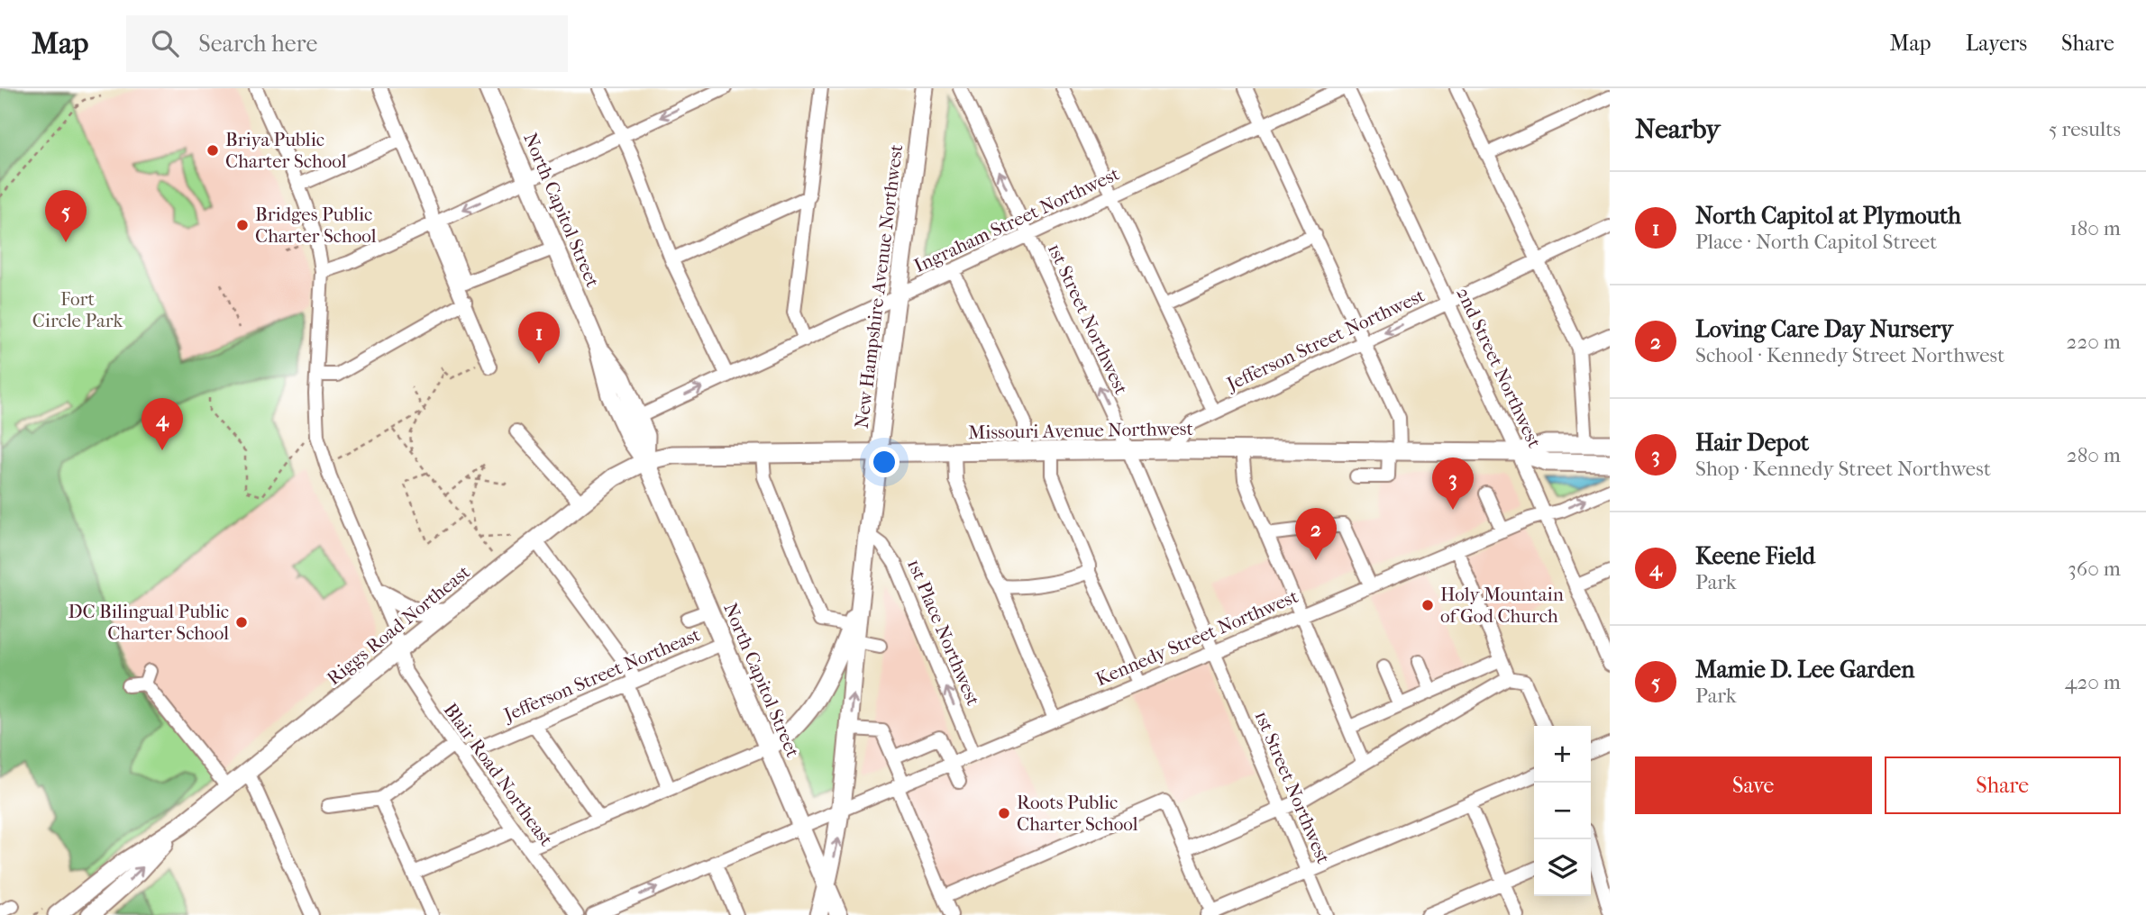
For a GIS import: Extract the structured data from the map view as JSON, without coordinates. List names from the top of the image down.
{
  "streets": {
    "main road": [
      "North Capitol Street",
      "New Hampshire Avenue Northwest",
      "Missouri Avenue Northwest",
      "Riggs Road Northeast"
    ],
    "street": [
      "Ingraham Street Northwest",
      "1st Street Northwest",
      "Jefferson Street Northwest",
      "2nd Street Northwest",
      "1st Place Northwest",
      "Kennedy Street Northwest",
      "Jefferson Street Northeast",
      "Blair Road Northeast"
    ]
  },
  "crossings": [
    ["North Capitol Street", "New Hampshire Avenue Northwest"],
    ["North Capitol Street", "Missouri Avenue Northwest"],
    ["North Capitol Street", "Riggs Road Northeast"],
    ["North Capitol Street", "Kennedy Street Northwest"],
    ["North Capitol Street", "Jefferson Street Northeast"],
    ["Ingraham Street Northwest", "New Hampshire Avenue Northwest"],
    ["Ingraham Street Northwest", "1st Street Northwest"],
    ["New Hampshire Avenue Northwest", "Missouri Avenue Northwest"],
    ["New Hampshire Avenue Northwest", "1st Place Northwest"],
    ["New Hampshire Avenue Northwest", "Kennedy Street Northwest"],
    ["1st Street Northwest", "Missouri Avenue Northwest"],
    ["1st Street Northwest", "Kennedy Street Northwest"],
    ["Jefferson Street Northwest", "2nd Street Northwest"],
    ["Jefferson Street Northwest", "Missouri Avenue Northwest"],
    ["2nd Street Northwest", "Missouri Avenue Northwest"],
    ["2nd Street Northwest", "Kennedy Street Northwest"],
    ["Missouri Avenue Northwest", "Riggs Road Northeast"],
    ["Riggs Road Northeast", "Blair Road Northeast"],
    ["1st Place Northwest", "Kennedy Street Northwest"],
    ["Jefferson Street Northeast", "Blair Road Northeast"]
  ],
  "parks": ["Fort Circle Park"],
  "places": [
    "Briya Public Charter School",
    "Bridges Public Charter School",
    "Holy Mountain of God Church",
    "DC Bilingual Public Charter School",
    "Roots Public Charter School"
  ],
  "page": {
    "header": "Map",
    "search": "Search here",
    "nav": ["Map", "Layers", "Share"],
    "heading": ["Nearby", "5 results"],
    "list": [
      {
        "mark": "1",
        "name": "North Capitol at Plymouth",
        "note": "Place · North Capitol Street",
        "value": "180 m"
      },
      {
        "mark": "2",
        "name": "Loving Care Day Nursery",
        "note": "School · Kennedy Street Northwest",
        "value": "220 m"
      },
      {
        "mark": "3",
        "name": "Hair Depot",
        "note": "Shop · Kennedy Street Northwest",
        "value": "280 m"
      },
      {
        "mark": "4",
        "name": "Keene Field",
        "note": "Park",
        "value": "360 m"
      },
      {
        "mark": "5",
        "name": "Mamie D. Lee Garden",
        "note": "Park",
        "value": "420 m"
      }
    ],
    "pins": [
      "5",
      "1",
      "4",
      "3",
      "2"
    ],
    "map_buttons": ["+", "−"],
    "buttons": ["Save", "Share"]
  }
}
